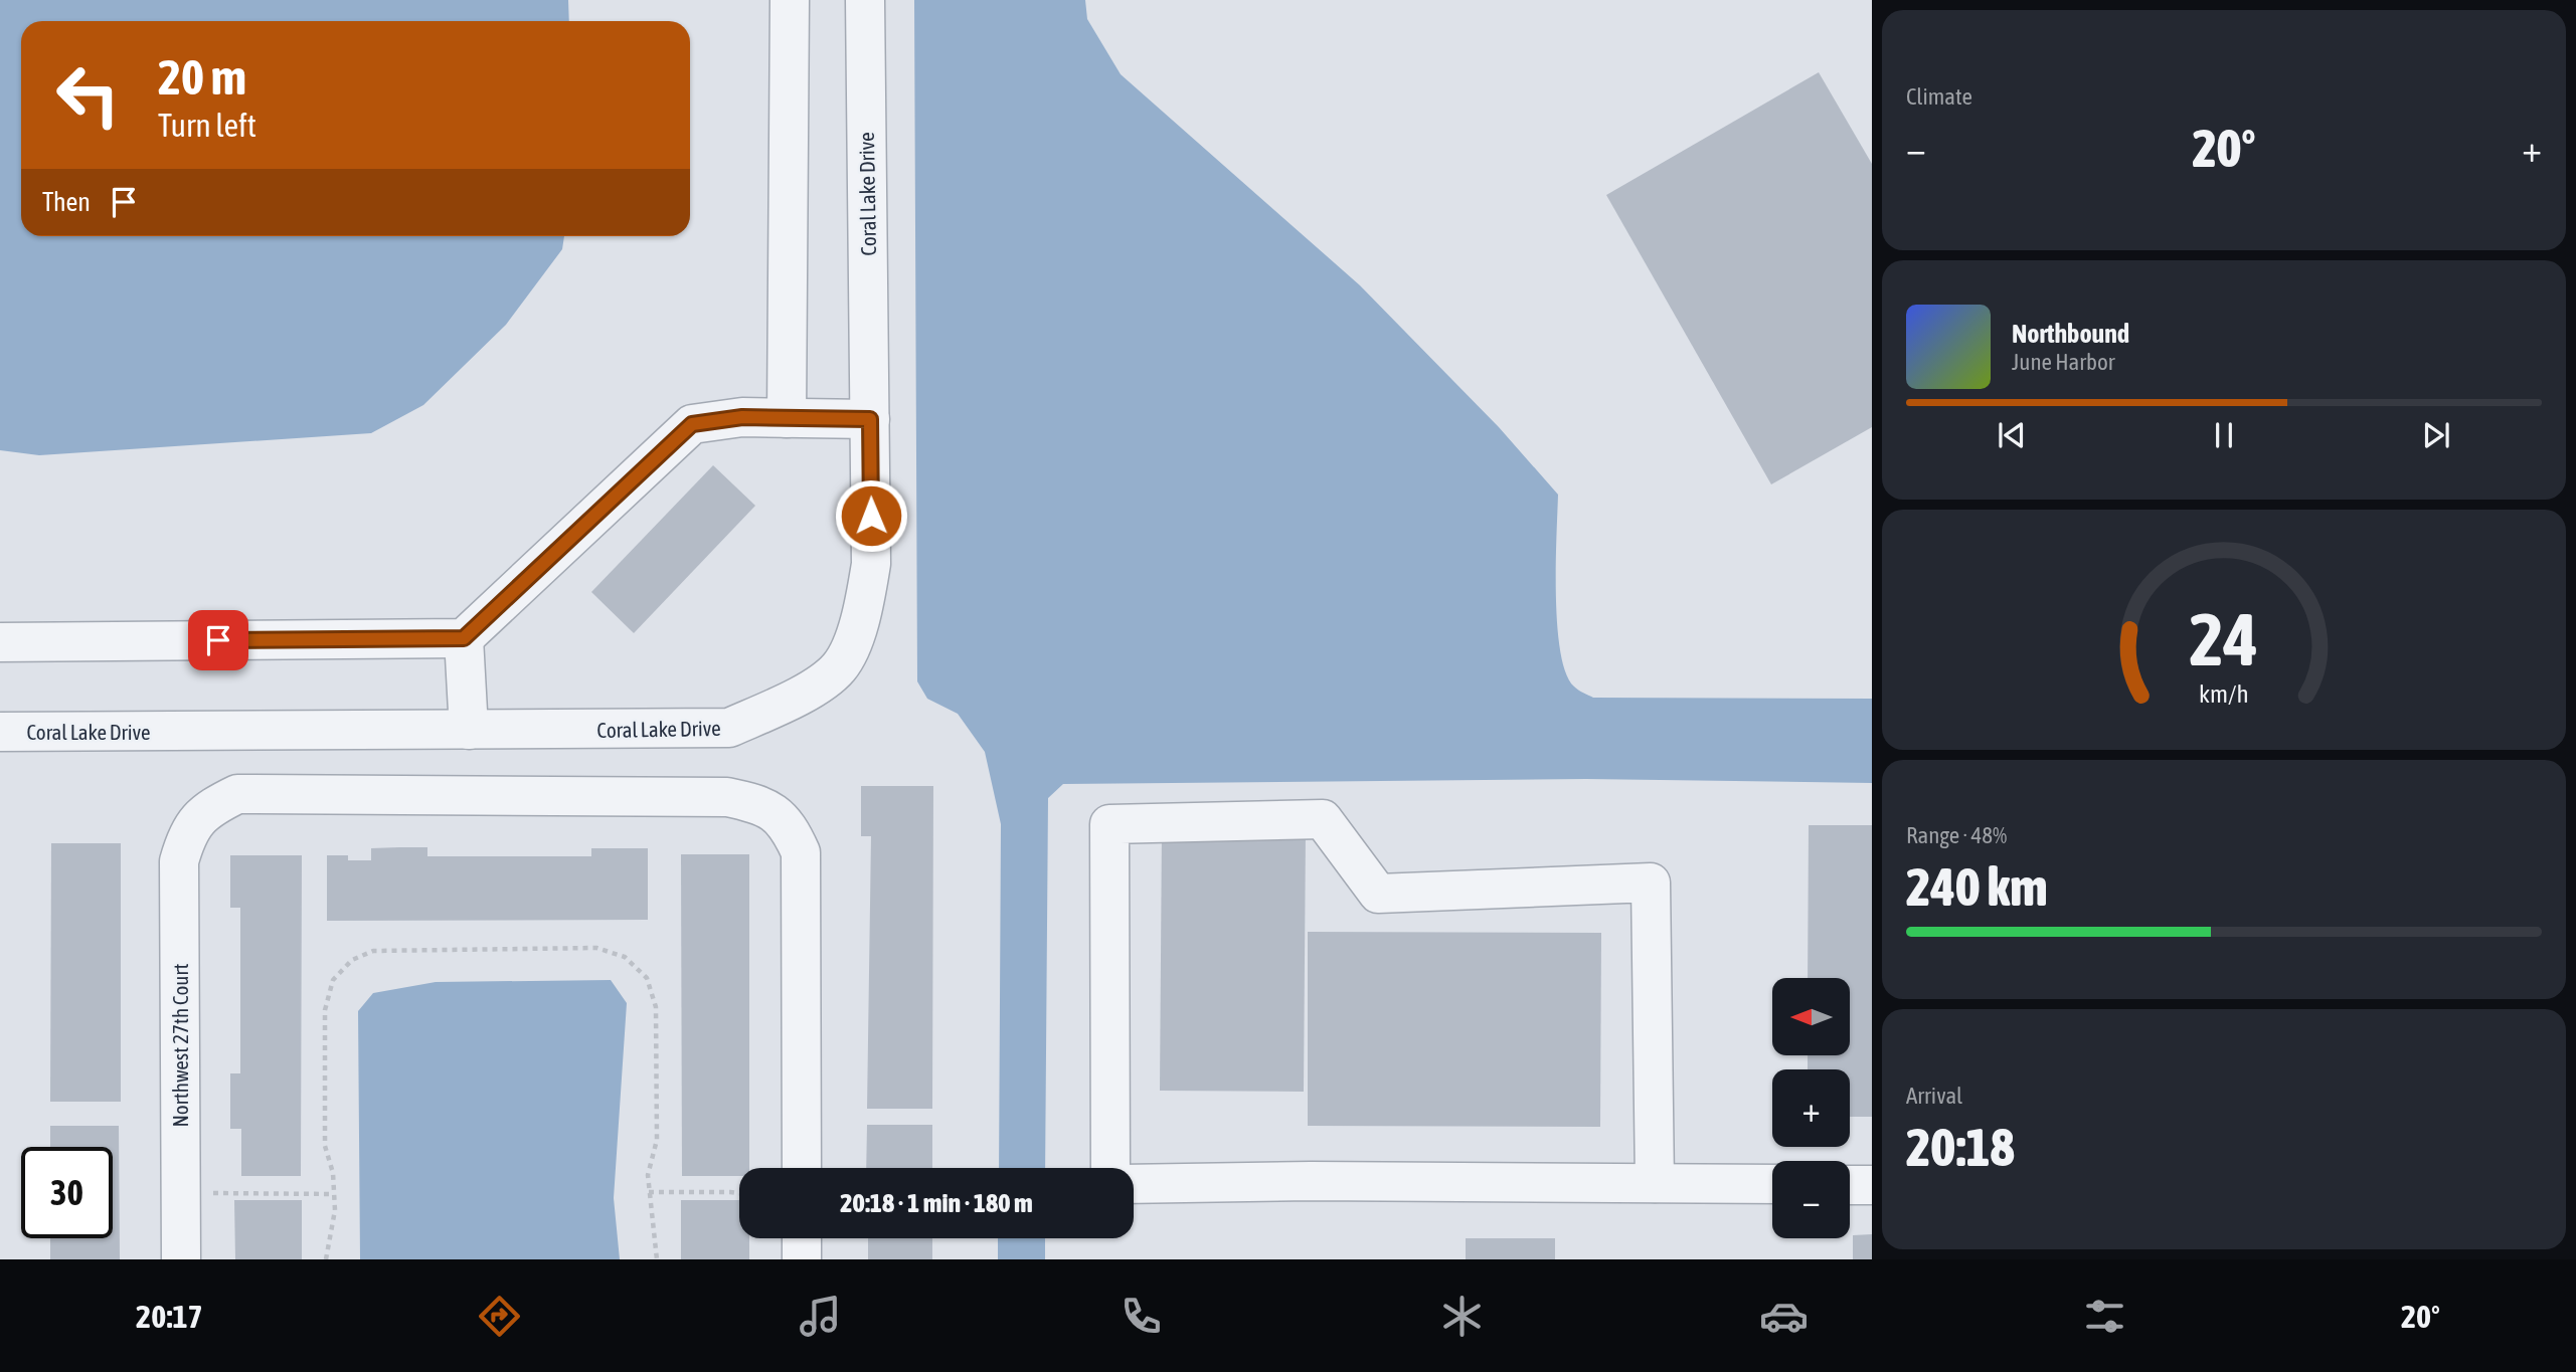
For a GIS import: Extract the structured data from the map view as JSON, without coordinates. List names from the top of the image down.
{
  "streets": {
    "street": ["Coral Lake Drive", "Northwest 27th Court"]
  },
  "north": "left",
  "page": {
    "tile": [
      "Climate",
      ["Range · 48%", "240 km"],
      ["Arrival", "20:18"]
    ],
    "turn": ["20 m", "Turn left"],
    "heat": ["−", "20°", "+"],
    "then": "Then",
    "song": ["Northbound", "June Harbor"],
    "map_buttons": ["+", "−"],
    "limit": "30",
    "trip": "20:18 · 1 min · 180 m",
    "tabs": ["20:17", "20°"],
    "gauge": ["24", "km/h"]
  }
}
